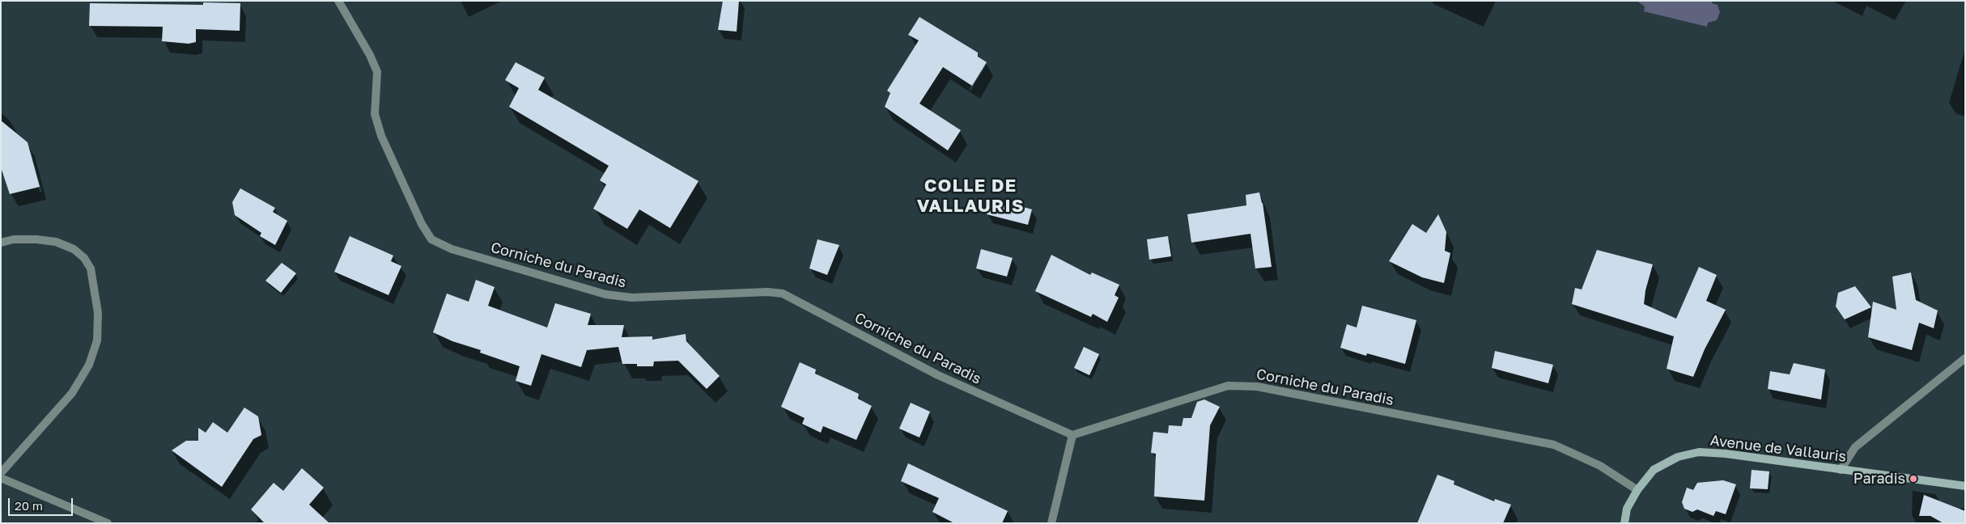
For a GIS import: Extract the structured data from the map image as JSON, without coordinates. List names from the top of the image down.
{
  "streets": {
    "main road": ["Avenue de Vallauris"],
    "street": ["Corniche du Paradis"]
  },
  "crossings": [
    ["Corniche du Paradis", "Avenue de Vallauris"]
  ],
  "districts": ["COLLE DE VALLAURIS"],
  "places": ["Paradis"],
  "scale_bar": "20 m"
}
